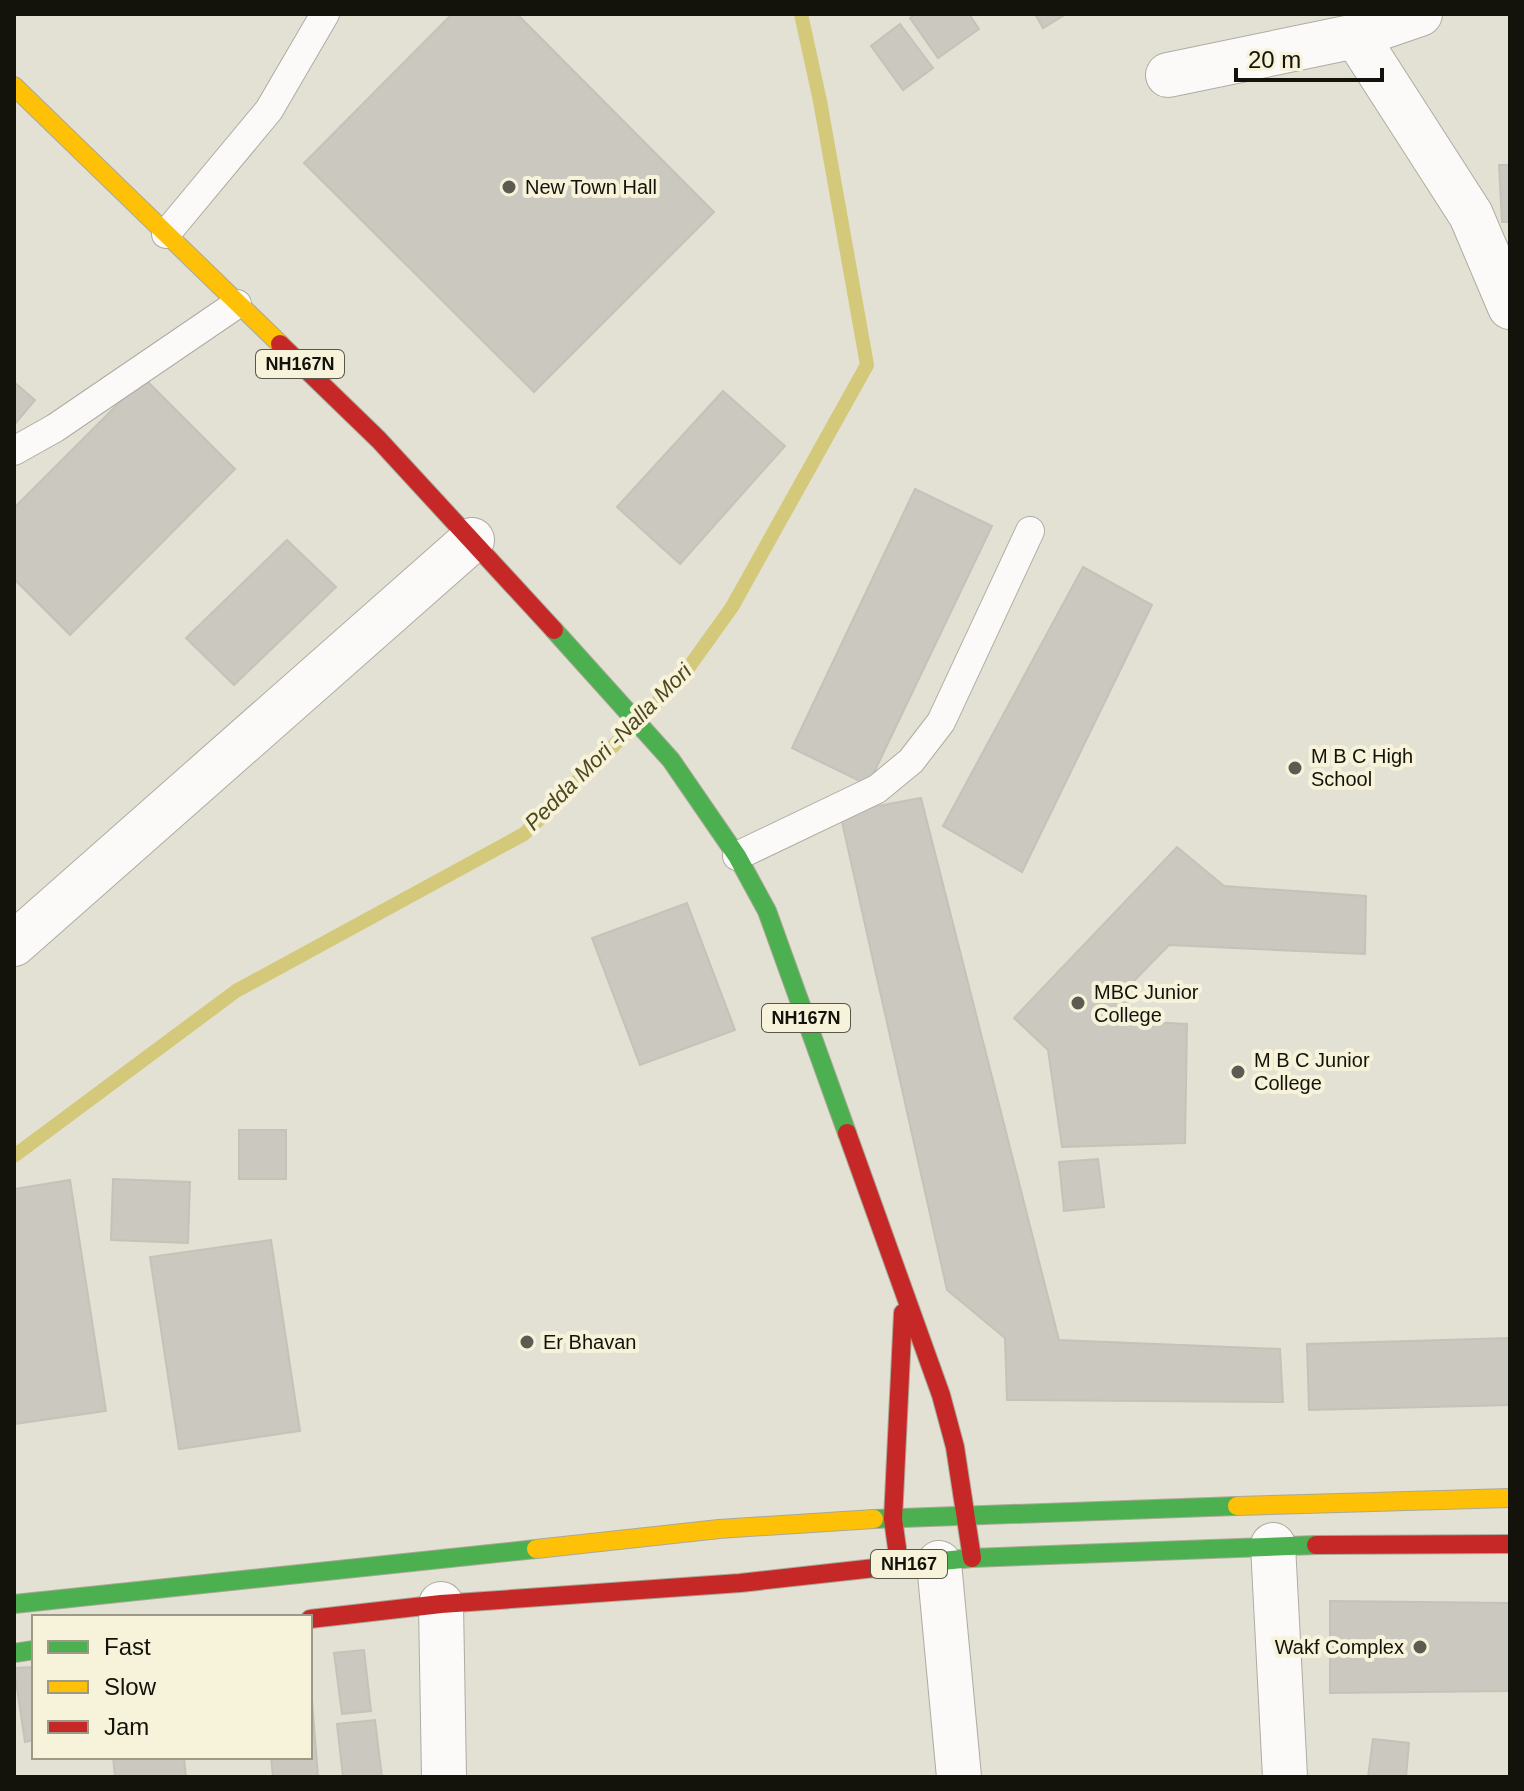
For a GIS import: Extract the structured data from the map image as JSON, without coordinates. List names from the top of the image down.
{
  "streets": {
    "highway": ["NH167N", "NH167"]
  },
  "crossings": [
    ["NH167N", "NH167"]
  ],
  "water": ["Pedda Mori -Nalla Mori"],
  "places": [
    "New Town Hall",
    "M B C High School",
    "MBC Junior College",
    "M B C Junior College",
    "Er Bhavan",
    "Wakf Complex"
  ],
  "legend": ["Fast", "Slow", "Jam"],
  "scale_bar": "20 m"
}
